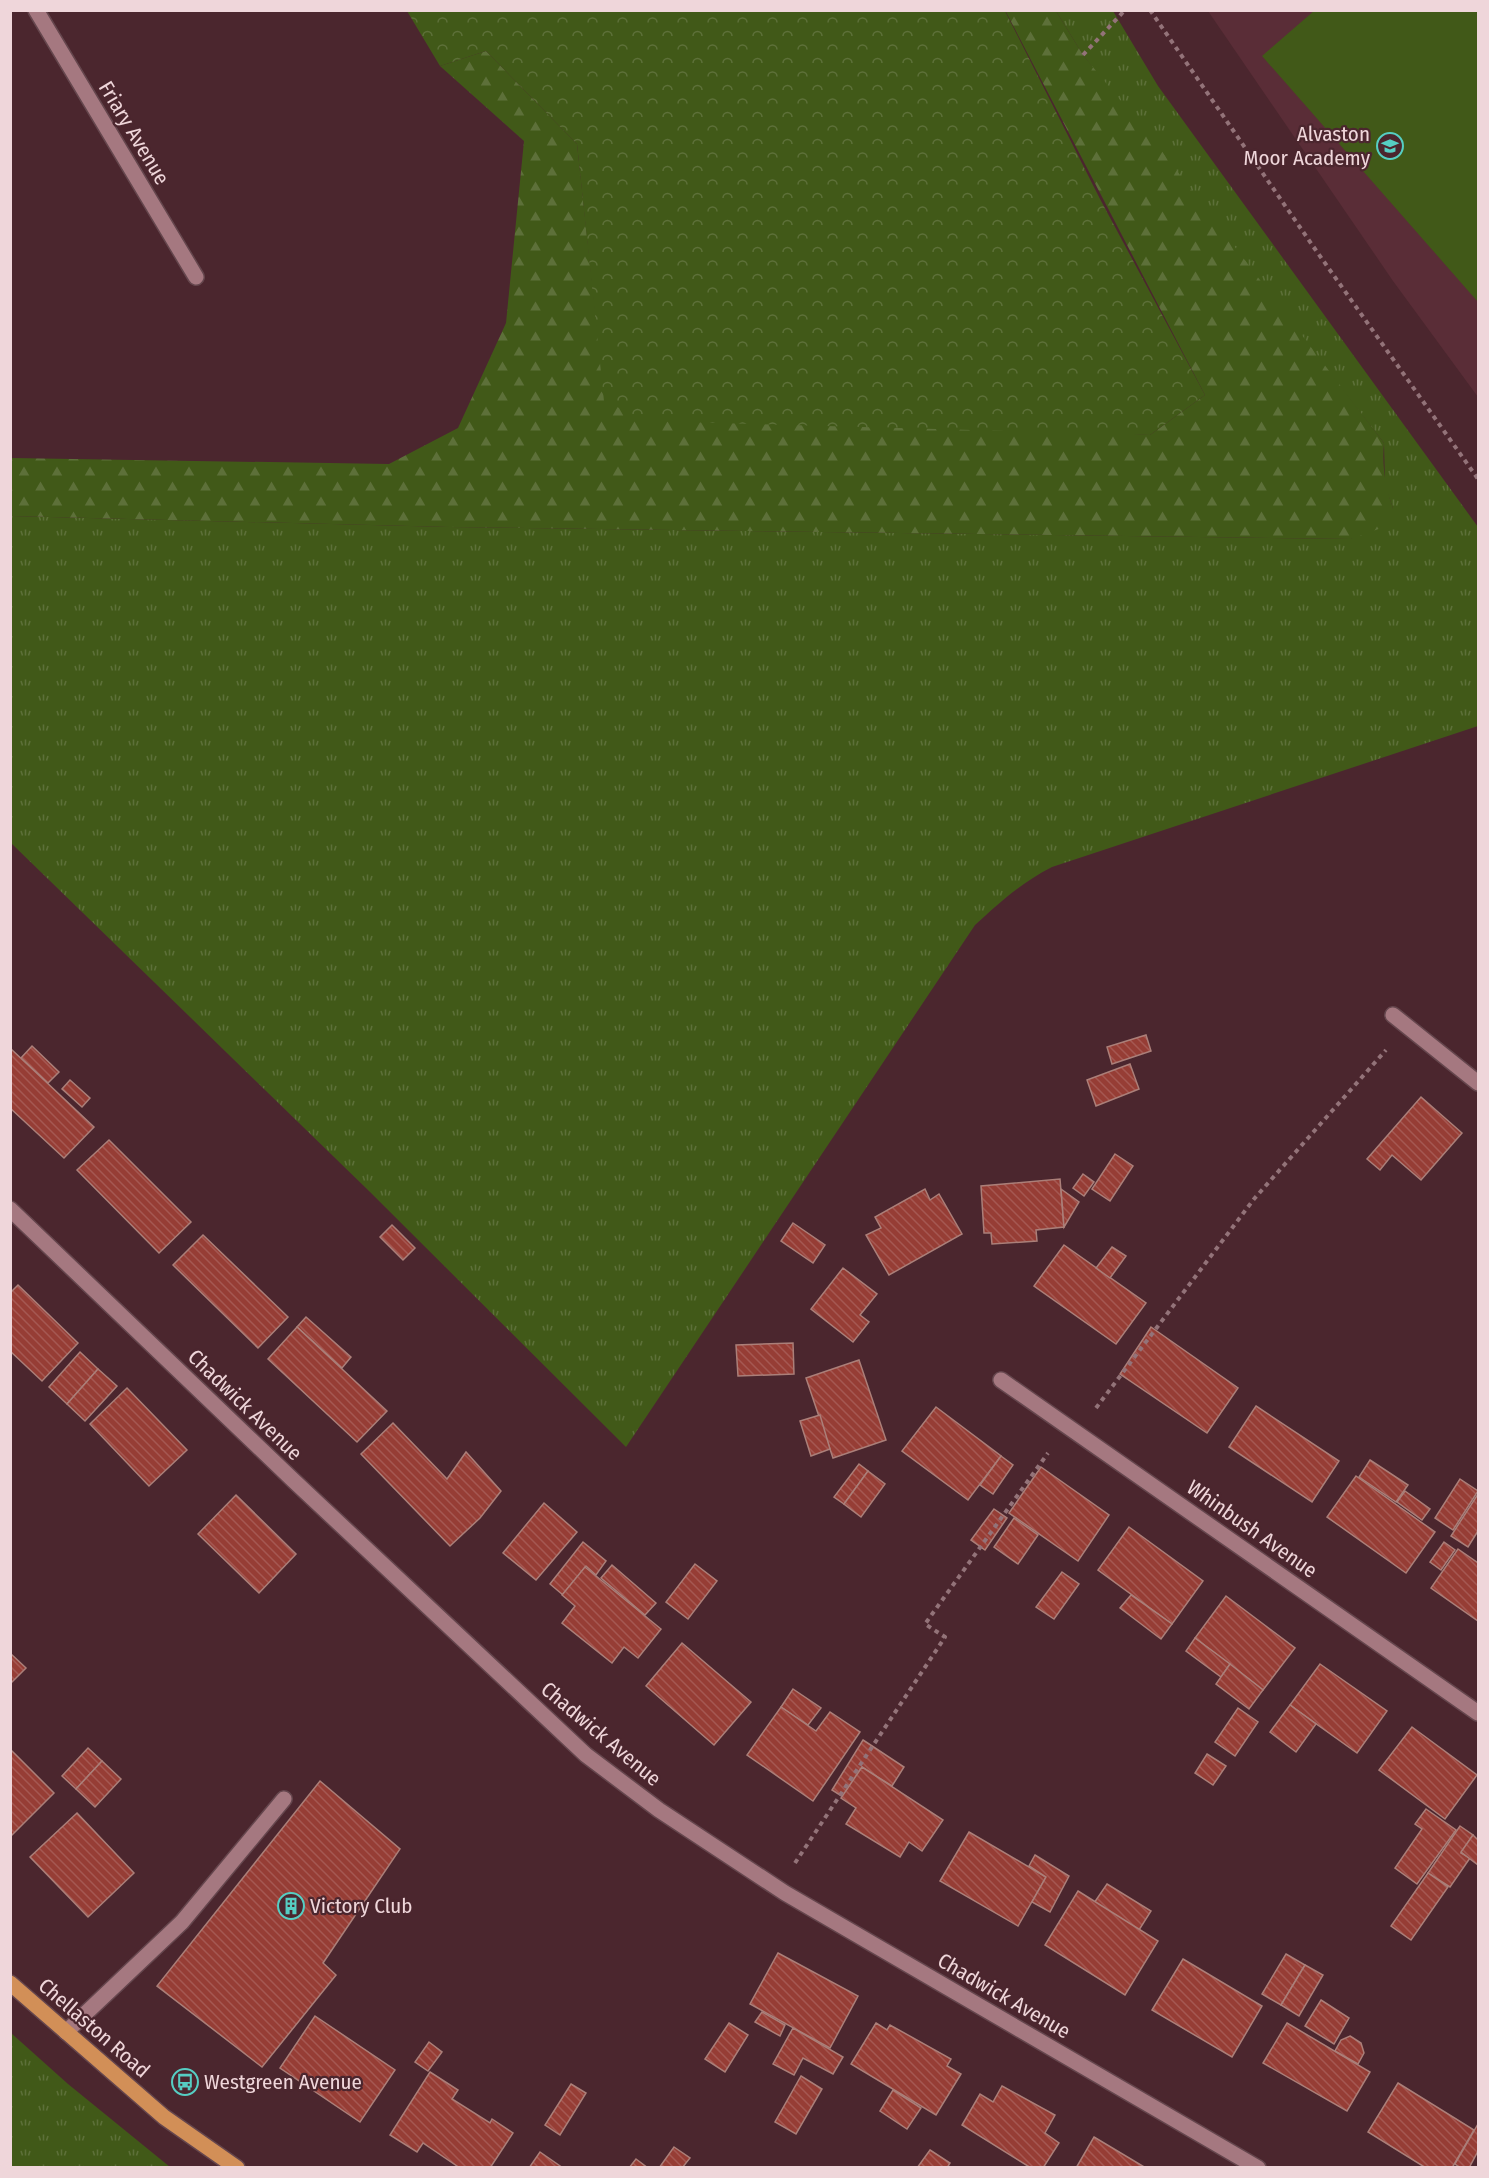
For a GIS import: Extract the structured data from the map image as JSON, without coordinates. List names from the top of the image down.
{
  "streets": {
    "main road": ["Chellaston Road"],
    "street": ["Friary Avenue", "Chadwick Avenue", "Whinbush Avenue"]
  },
  "places": {
    "school or university": ["Alvaston Moor Academy"],
    "building": ["Victory Club"],
    "bus stop": ["Westgreen Avenue"]
  }
}
